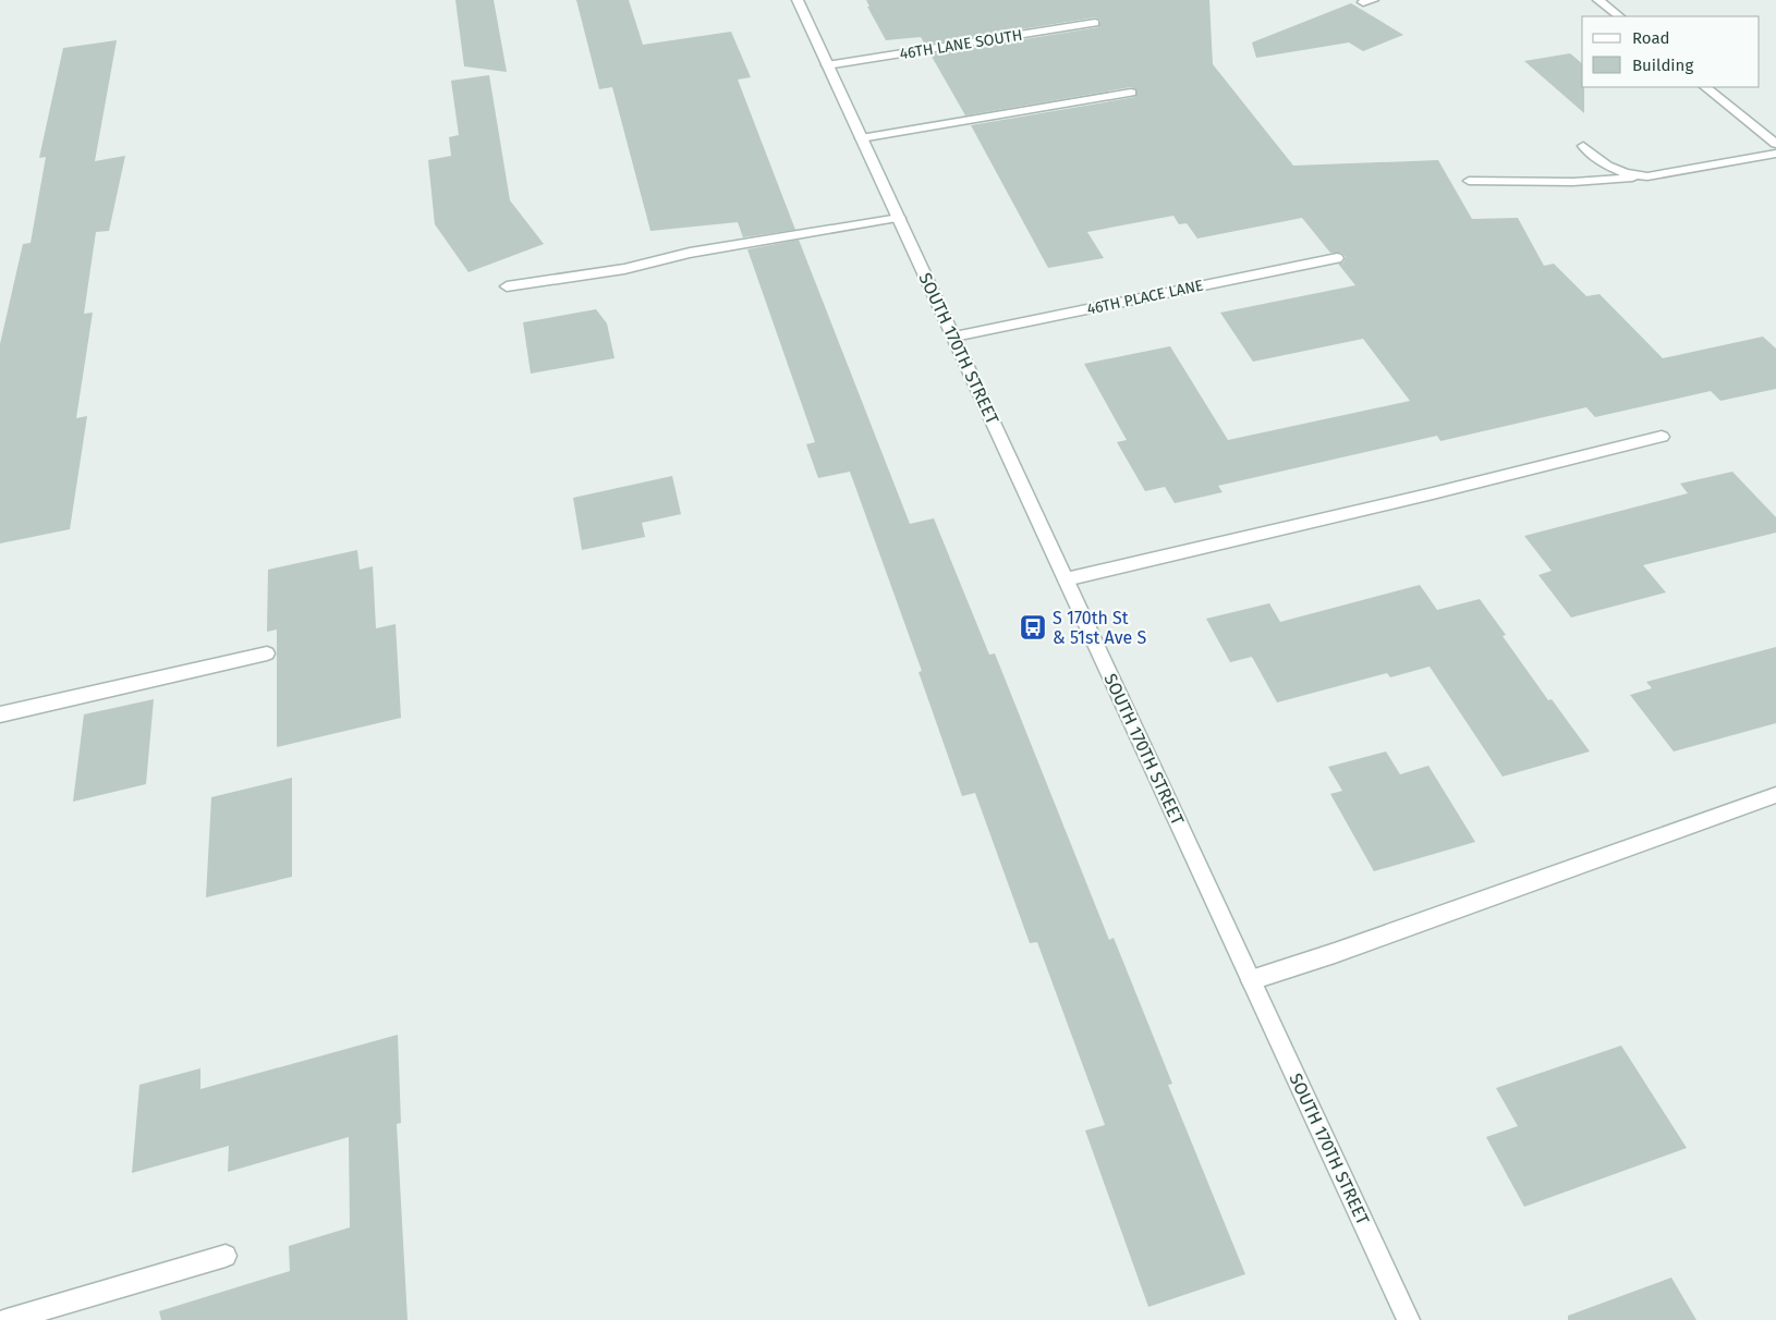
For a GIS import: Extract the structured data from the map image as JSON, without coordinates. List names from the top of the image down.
{
  "streets": {
    "street": ["46TH LANE SOUTH", "46TH PLACE LANE", "SOUTH 170TH STREET"]
  },
  "crossings": [
    ["46TH LANE SOUTH", "SOUTH 170TH STREET"],
    ["46TH PLACE LANE", "SOUTH 170TH STREET"]
  ],
  "places": {
    "bus stop": ["S 170th St & 51st Ave S"]
  },
  "legend": ["Road", "Building"]
}
